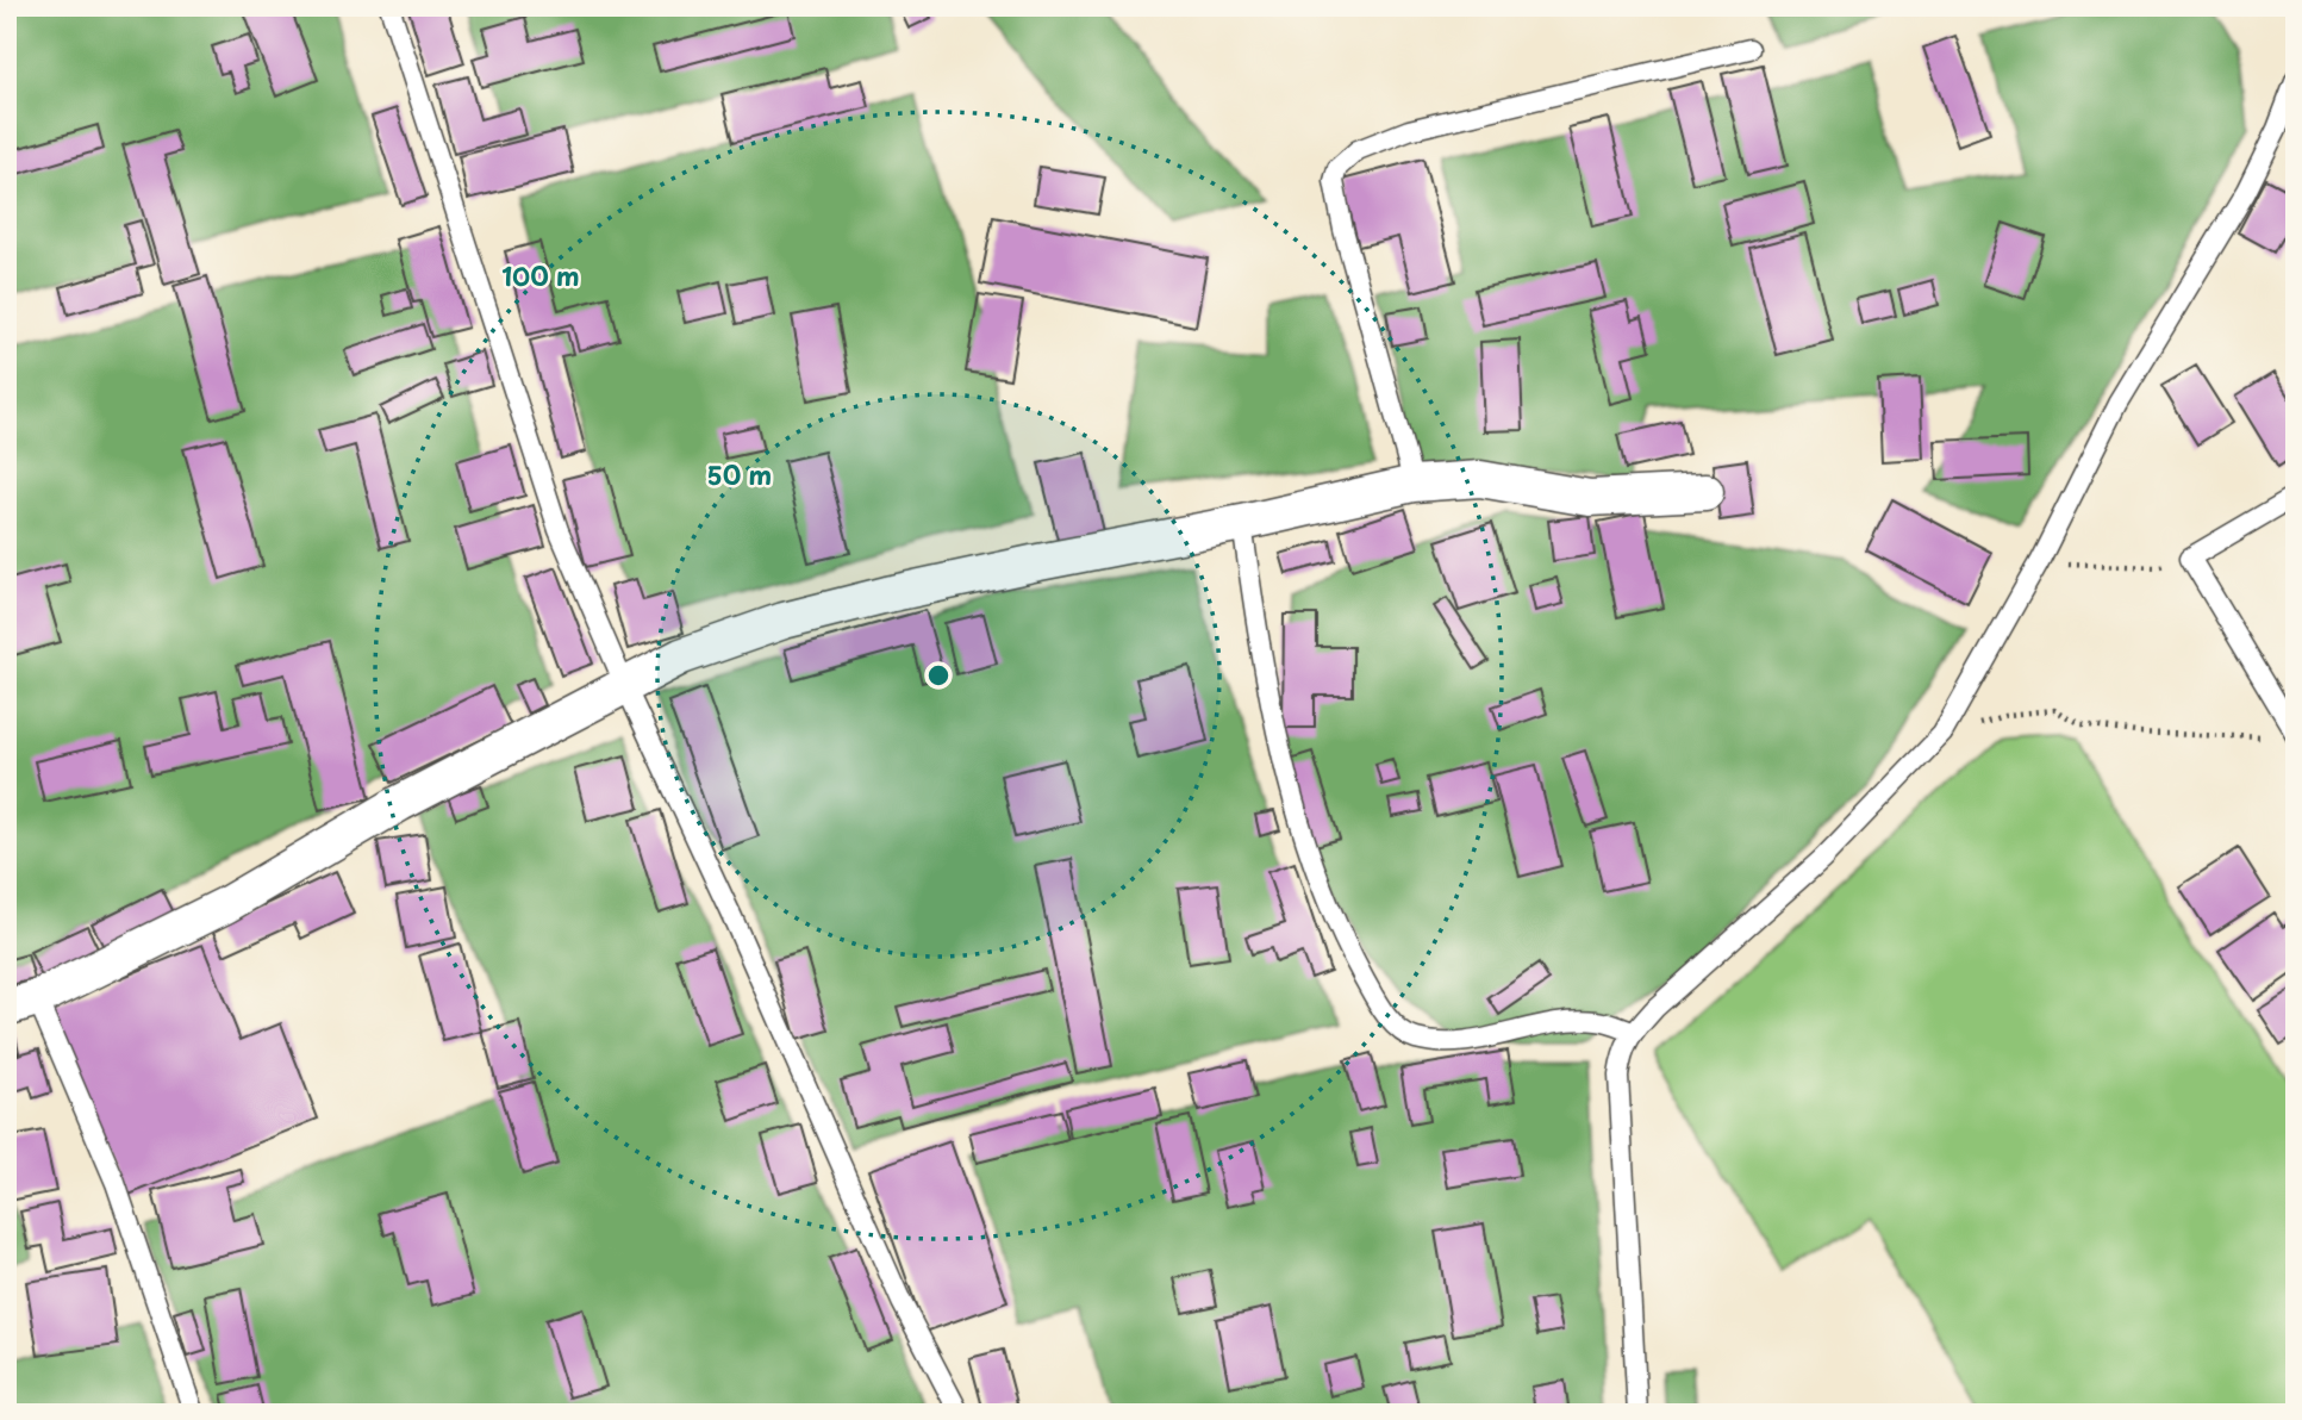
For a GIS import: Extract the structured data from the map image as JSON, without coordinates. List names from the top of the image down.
{
  "rings": ["100 m", "50 m"]
}
